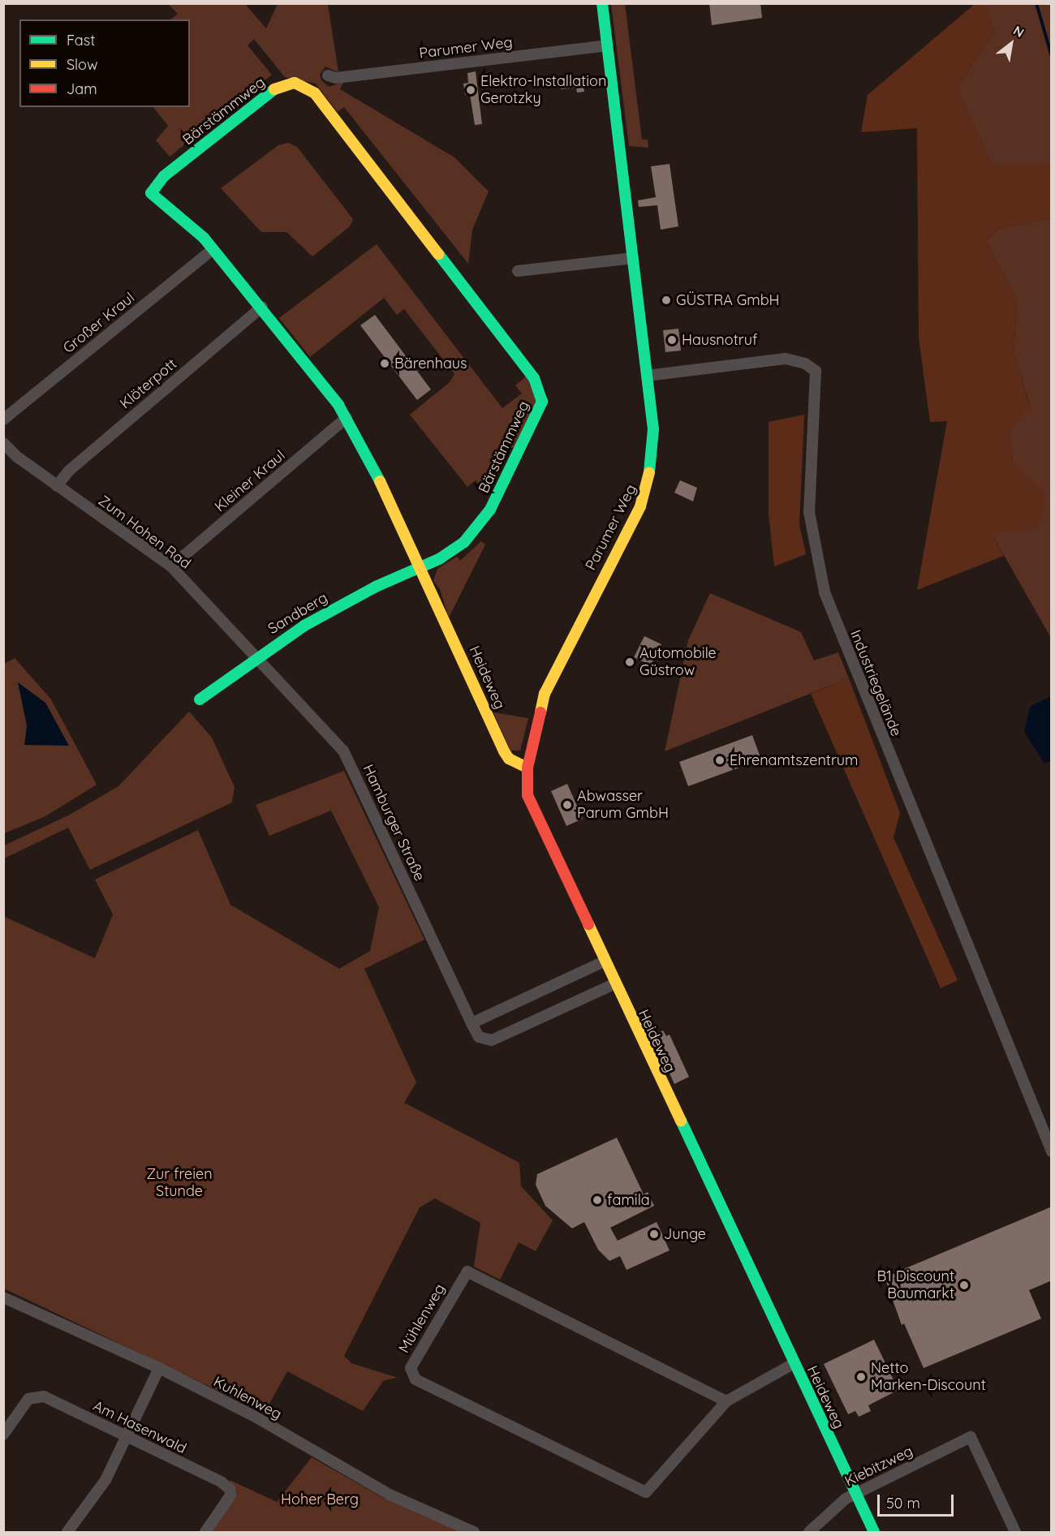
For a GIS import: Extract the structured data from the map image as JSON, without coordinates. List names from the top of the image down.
{
  "streets": {
    "street": [
      "Parumer Weg",
      "Bärstämmweg",
      "Großer Kraul",
      "Klöterpott",
      "Kleiner Kraul",
      "Zum Hohen Rad",
      "Sandberg",
      "Heideweg",
      "Industriegelände",
      "Hamburger Straße",
      "Mühlenweg",
      "Kuhlenweg",
      "Am Hasenwald",
      "Kiebitzweg"
    ]
  },
  "crossings": [
    ["Parumer Weg", "Heideweg"],
    ["Parumer Weg", "Industriegelände"],
    ["Bärstämmweg", "Großer Kraul"],
    ["Bärstämmweg", "Klöterpott"],
    ["Bärstämmweg", "Kleiner Kraul"],
    ["Bärstämmweg", "Sandberg"],
    ["Bärstämmweg", "Heideweg"],
    ["Klöterpott", "Zum Hohen Rad"],
    ["Kleiner Kraul", "Zum Hohen Rad"],
    ["Zum Hohen Rad", "Sandberg"],
    ["Zum Hohen Rad", "Hamburger Straße"],
    ["Sandberg", "Heideweg"],
    ["Sandberg", "Hamburger Straße"],
    ["Heideweg", "Hamburger Straße"],
    ["Heideweg", "Mühlenweg"],
    ["Heideweg", "Kiebitzweg"]
  ],
  "parks": ["Zur freien Stunde", "Hoher Berg"],
  "places": [
    "Elektro-Installation Gerotzky",
    "GÜSTRA GmbH",
    "Hausnotruf",
    "Bärenhaus",
    "Automobile Güstrow",
    "Ehrenamtszentrum",
    "Abwasser Parum GmbH",
    "famila",
    "Junge",
    "B1 Discount Baumarkt",
    "Netto Marken-Discount"
  ],
  "legend": ["Fast", "Slow", "Jam"],
  "scale_bar": "50 m",
  "north": "top right"
}
